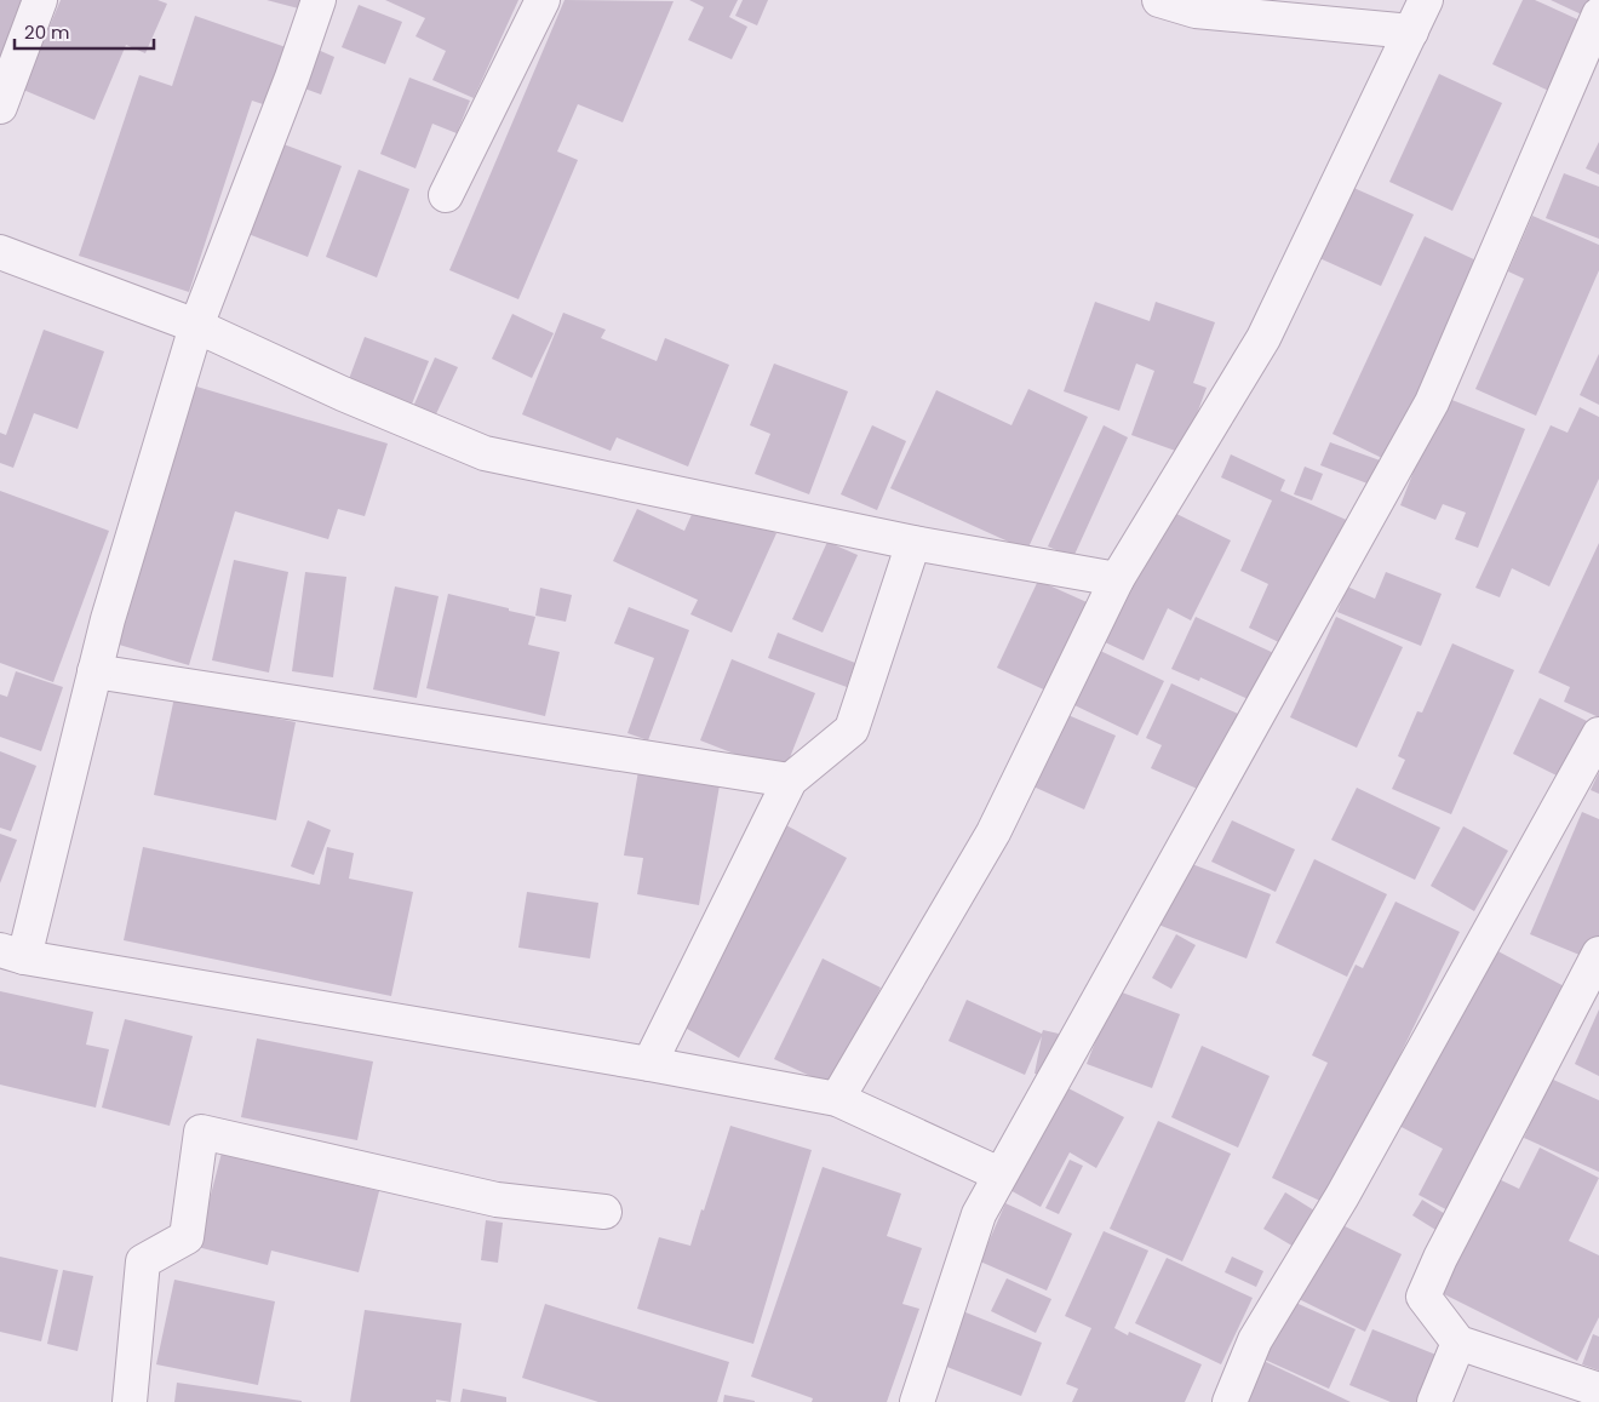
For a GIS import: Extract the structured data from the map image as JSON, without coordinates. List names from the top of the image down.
{
  "scale_bar": "20 m"
}
